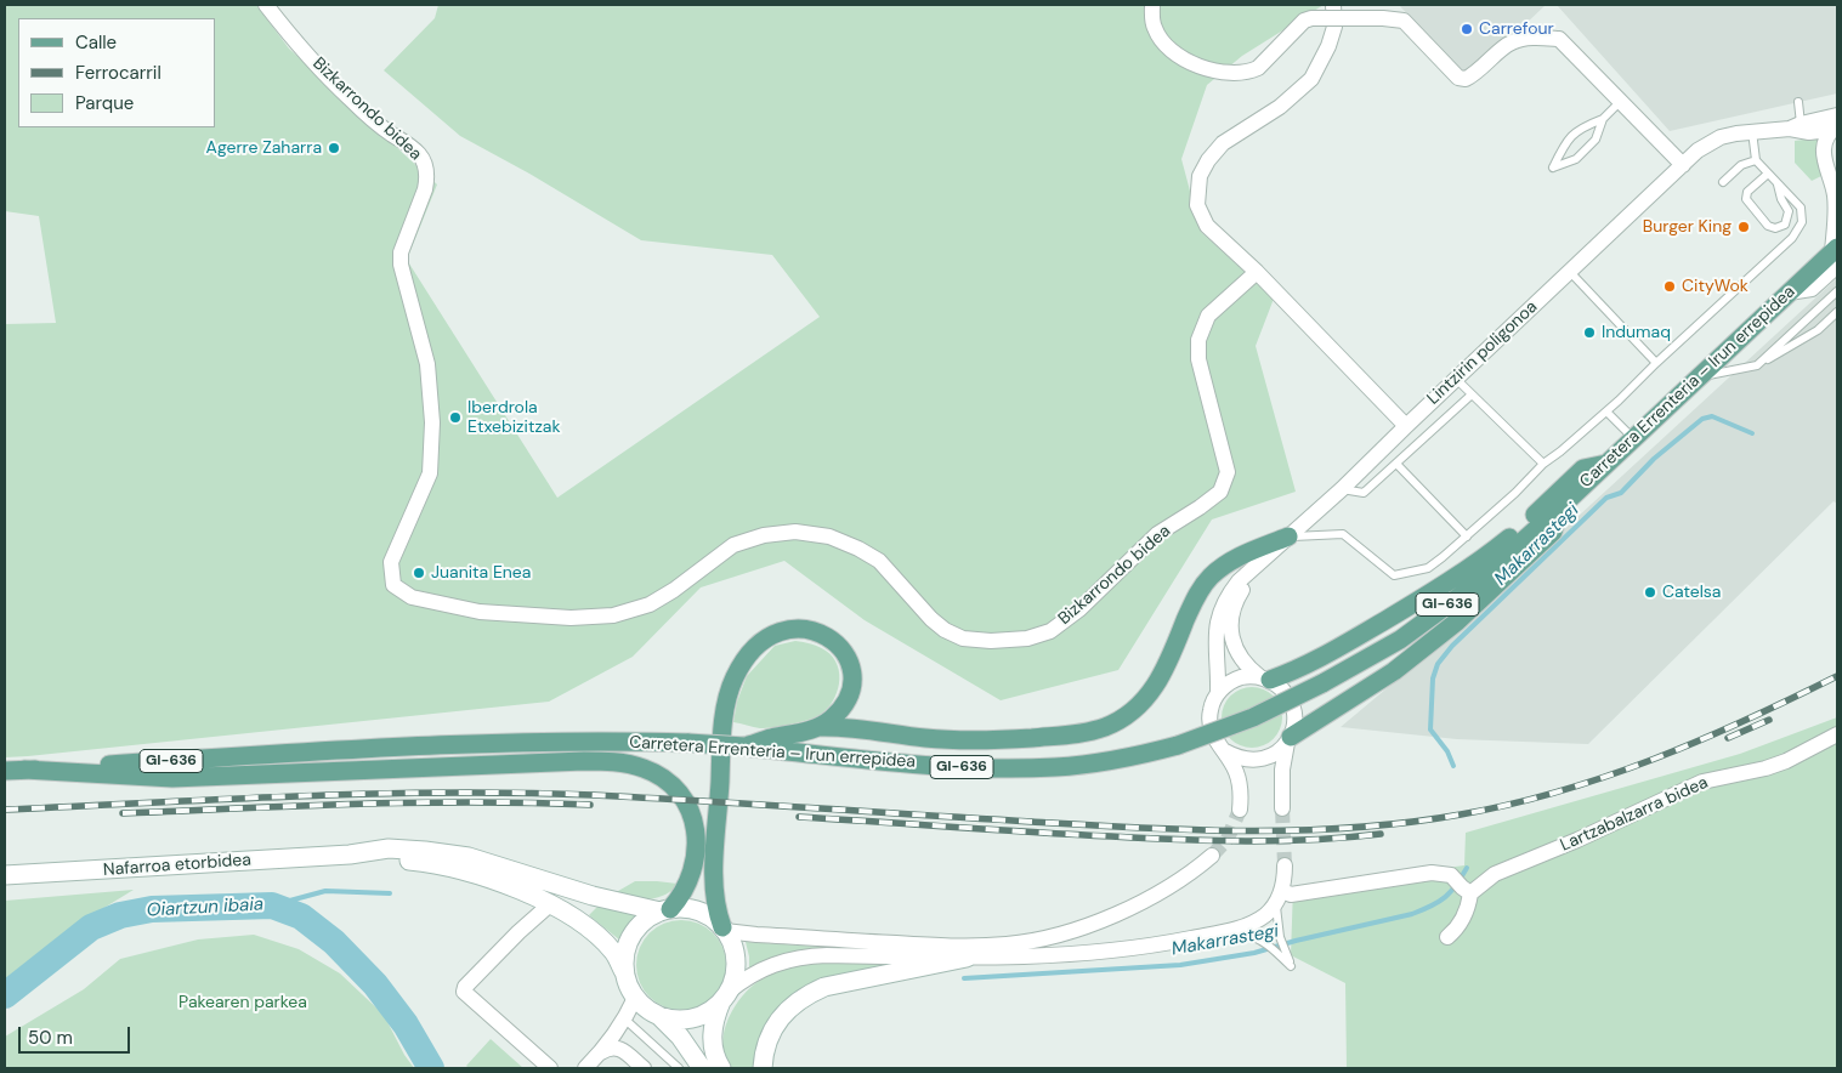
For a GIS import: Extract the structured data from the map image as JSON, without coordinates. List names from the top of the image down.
{
  "streets": {
    "main road": ["Carretera Errenteria – Irun errepidea", "GI-636", "Nafarroa etorbidea"],
    "street": ["Bizkarrondo bidea", "Lintzirin poligonoa", "Lartzabalzarra bidea"]
  },
  "crossings": [
    ["Lintzirin poligonoa", "Carretera Errenteria – Irun errepidea"]
  ],
  "water": ["Makarrastegi", "Oiartzun ibaia"],
  "parks": ["Pakearen parkea"],
  "places": [
    "Carrefour",
    "Agerre Zaharra",
    "Burger King",
    "CityWok",
    "Indumaq",
    "Iberdrola Etxebizitzak",
    "Juanita Enea",
    "Catelsa"
  ],
  "legend": ["Calle", "Ferrocarril", "Parque"],
  "scale_bar": "50 m"
}
